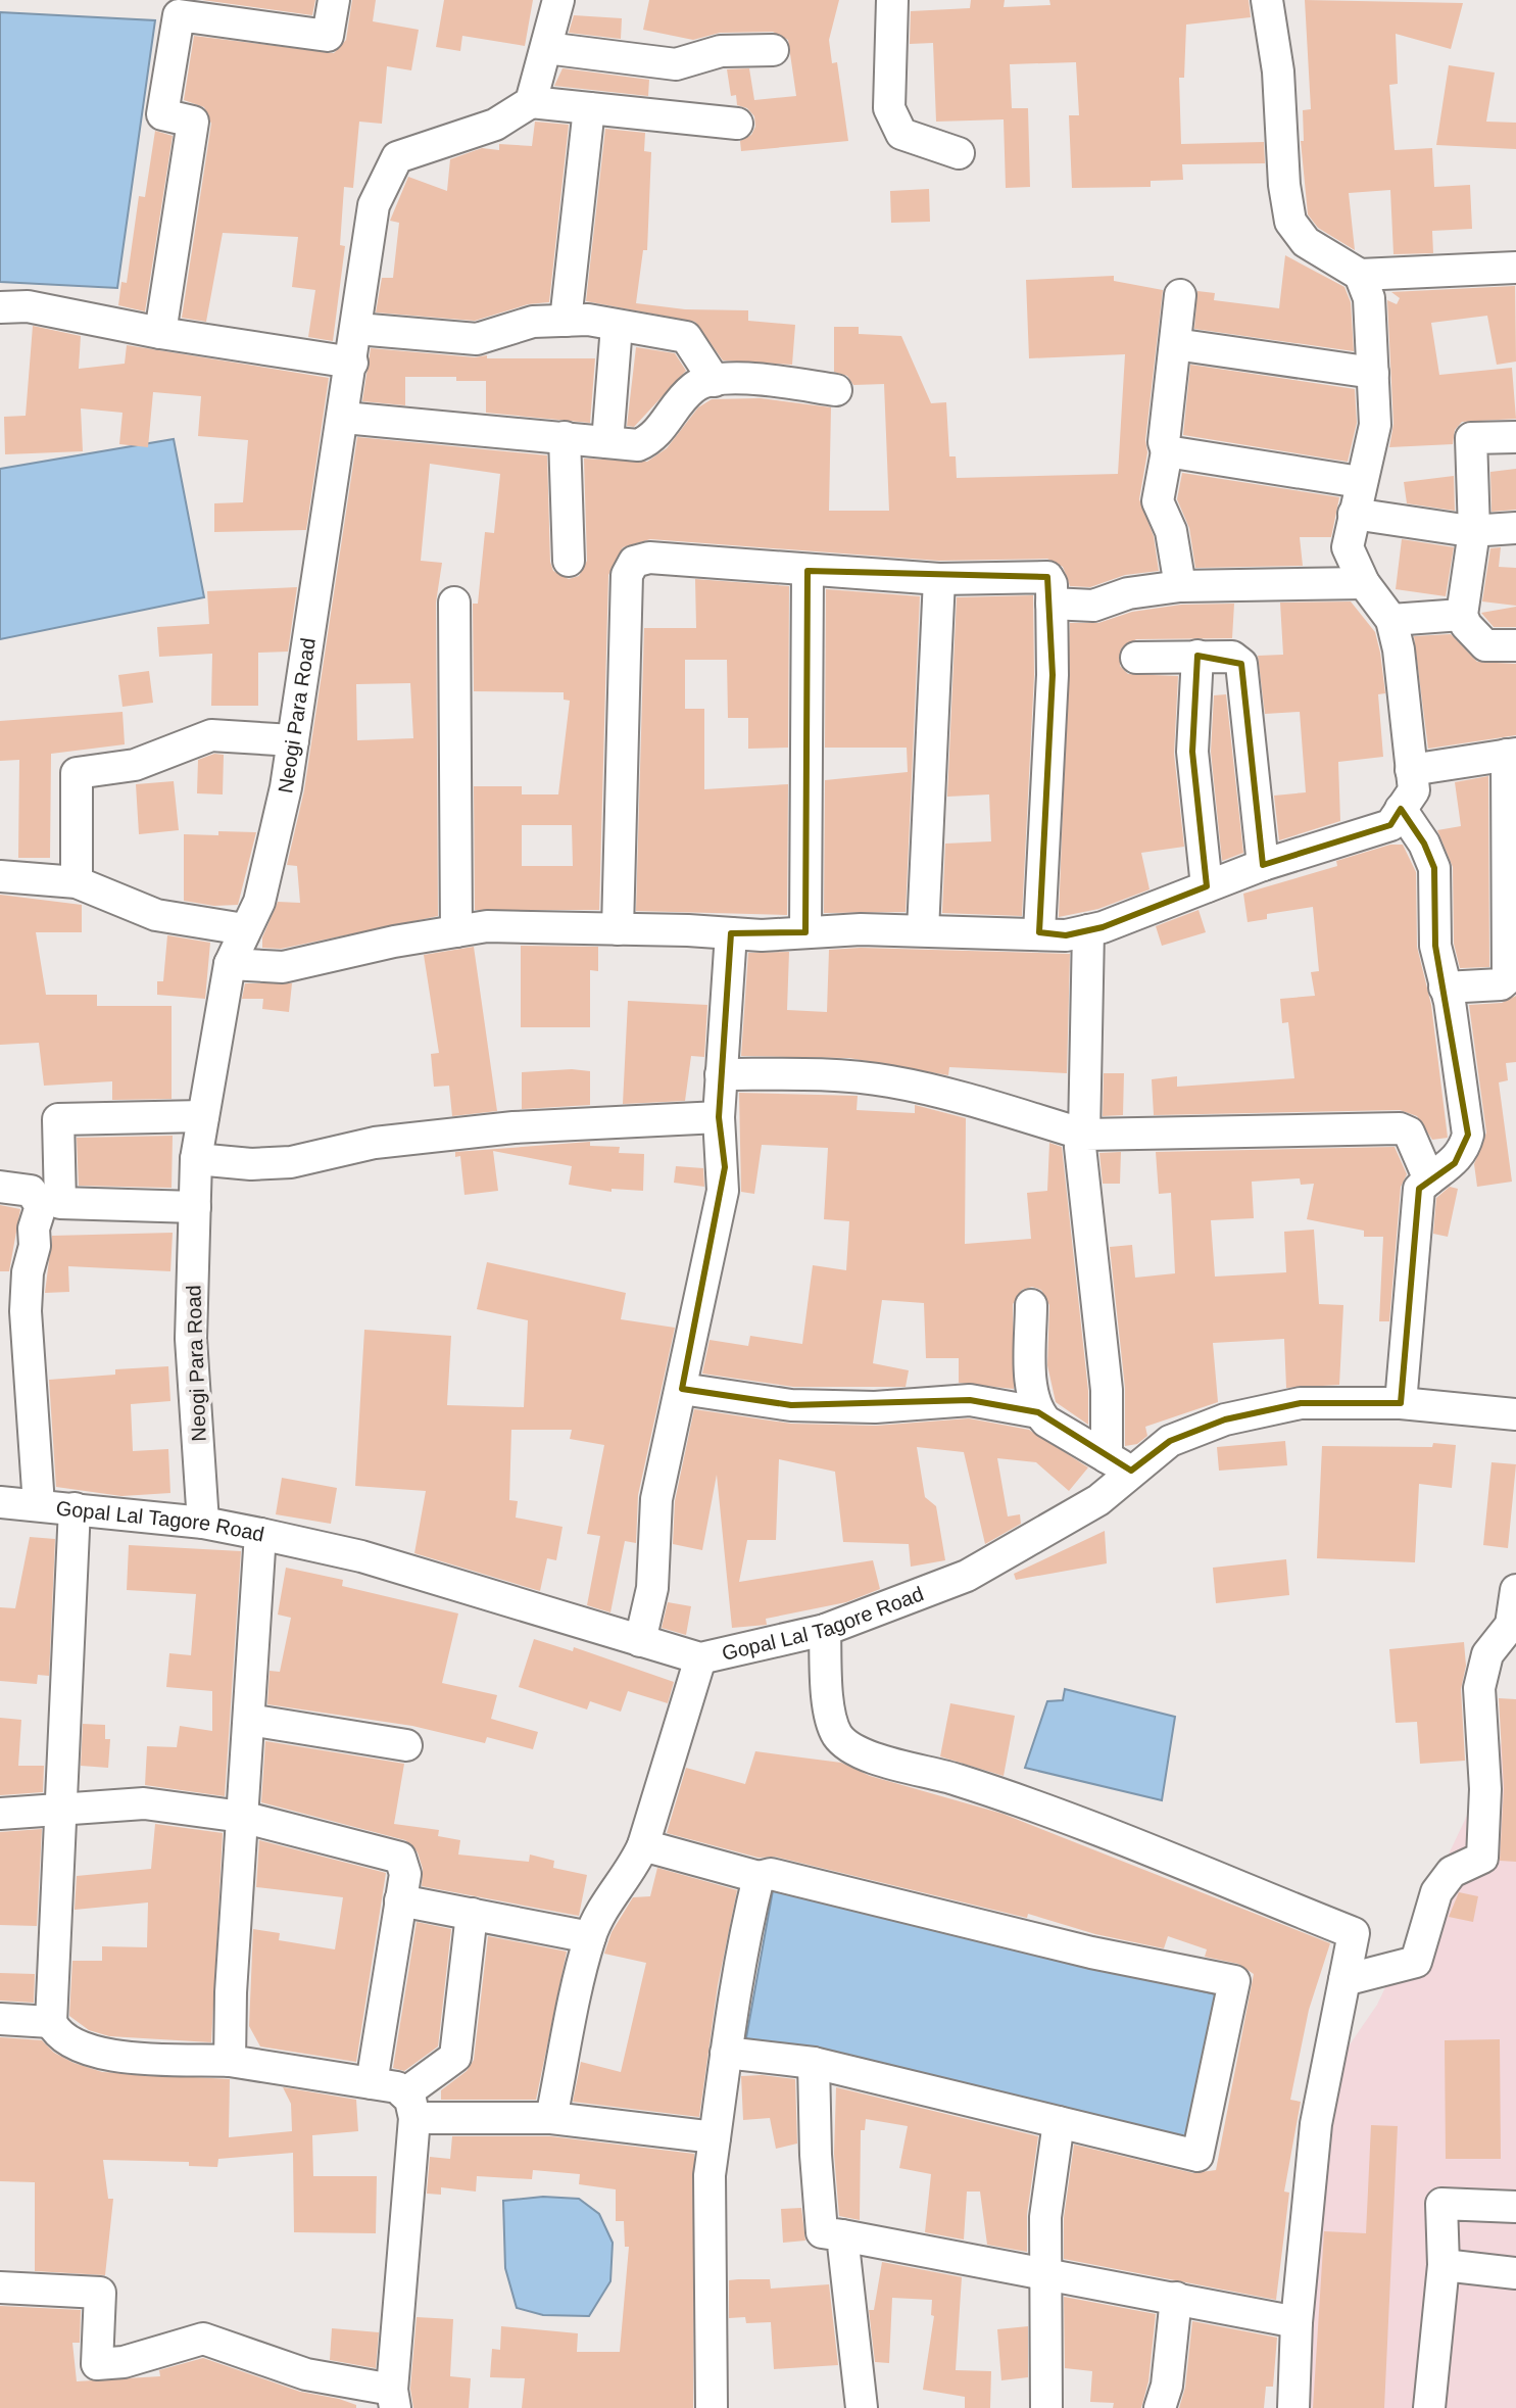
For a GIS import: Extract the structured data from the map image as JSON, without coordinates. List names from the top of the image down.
{
  "streets": {
    "street": ["Neogi Para Road", "Gopal Lal Tagore Road"]
  },
  "crossings": [
    ["Neogi Para Road", "Gopal Lal Tagore Road"]
  ]
}
